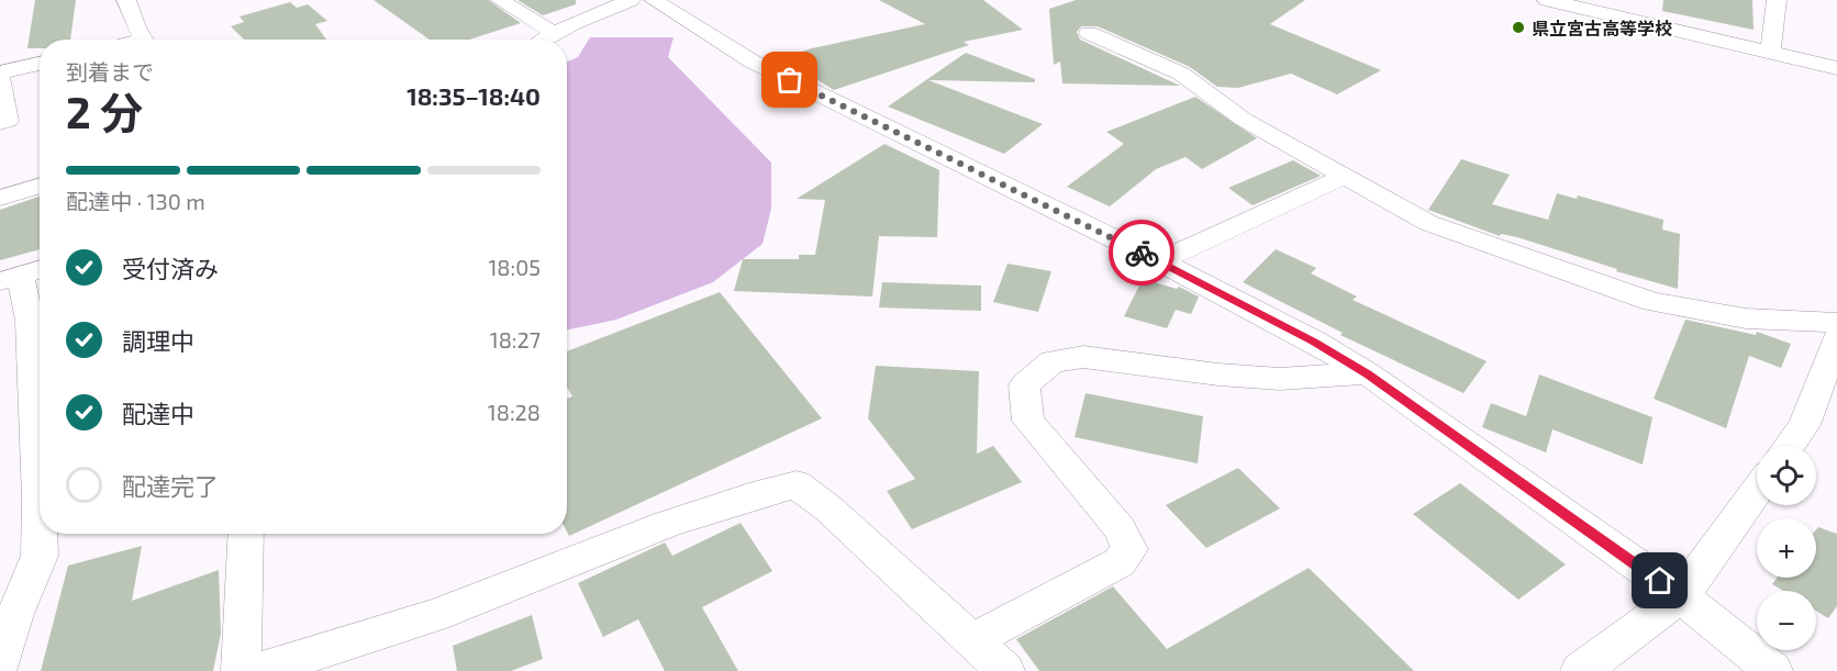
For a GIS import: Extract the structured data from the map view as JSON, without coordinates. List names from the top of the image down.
{
  "places": ["県立宮古高等学校"],
  "page": {
    "heading": ["2 分", "到着まで", "18:35–18:40"],
    "bar": "配達中 · 130 m",
    "list": [
      ["受付済み", "18:05"],
      ["調理中", "18:27"],
      ["配達中", "18:28"],
      "配達完了"
    ],
    "map_buttons": ["+", "−"]
  }
}
